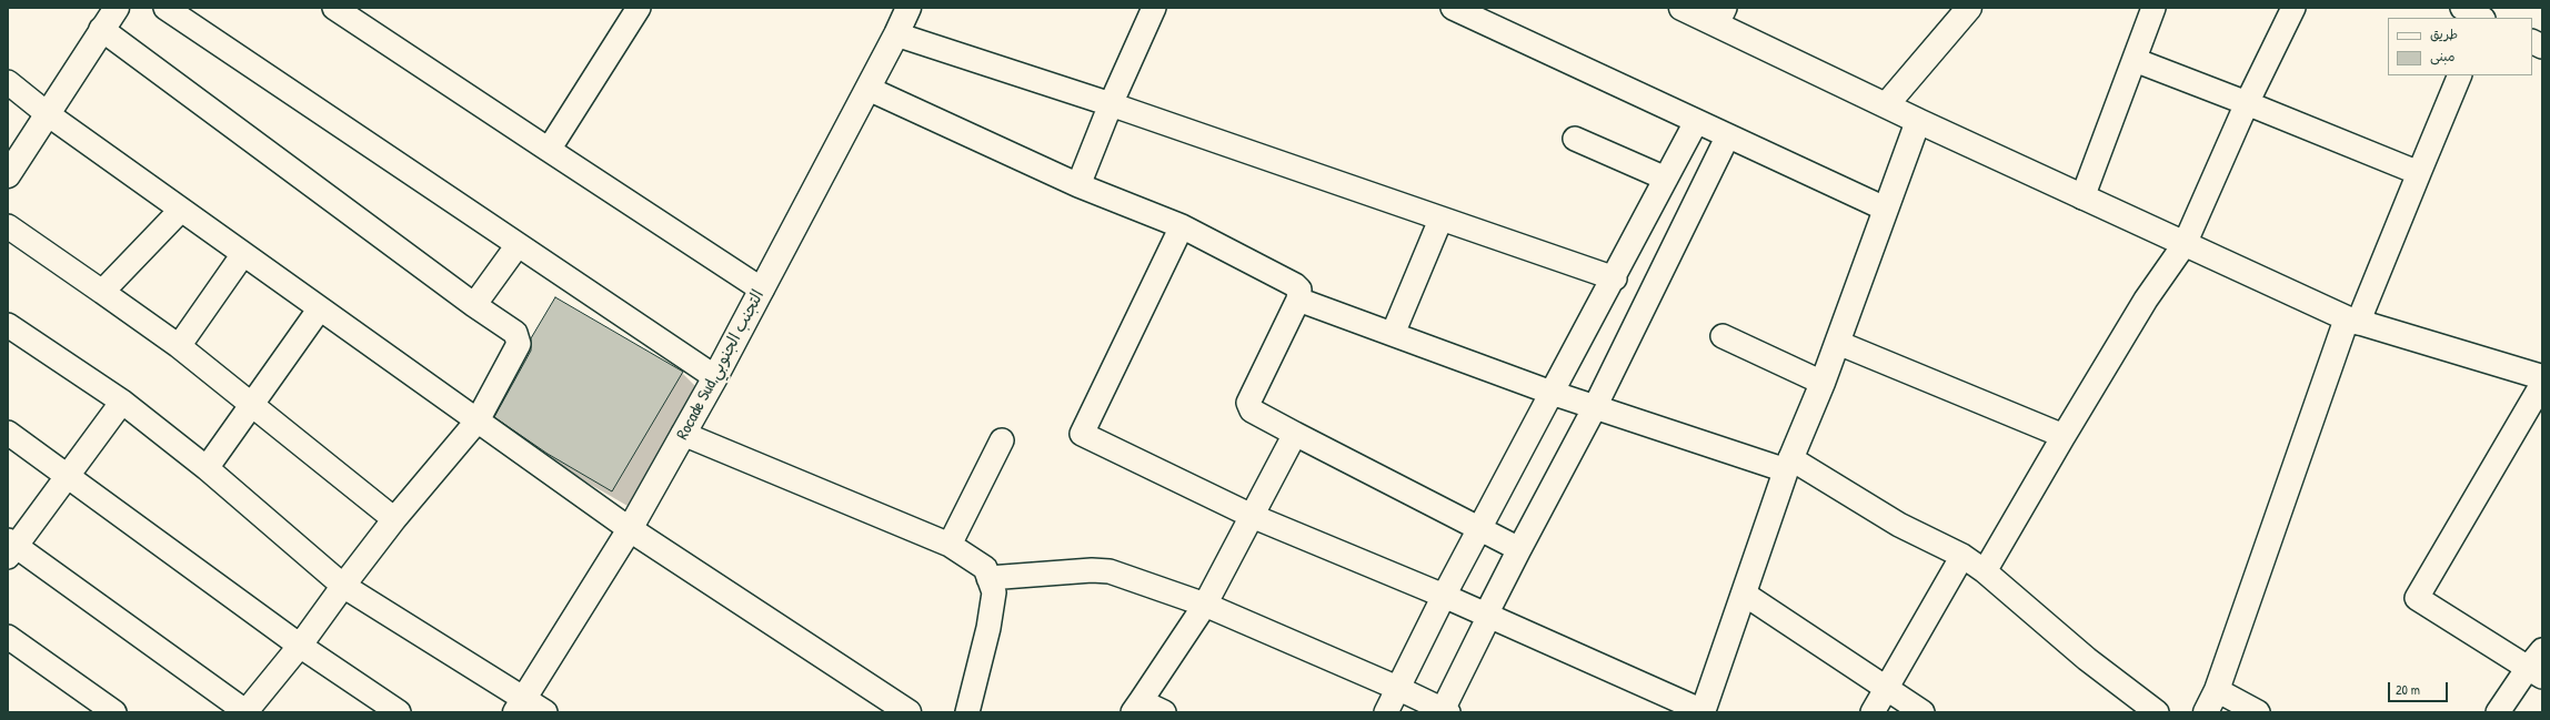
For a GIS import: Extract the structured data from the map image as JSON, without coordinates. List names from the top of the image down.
{
  "streets": {
    "street": ["Rocade Sud,التجنب الجنوبي"]
  },
  "legend": ["طريق", "مبنى"],
  "scale_bar": "20 m"
}
